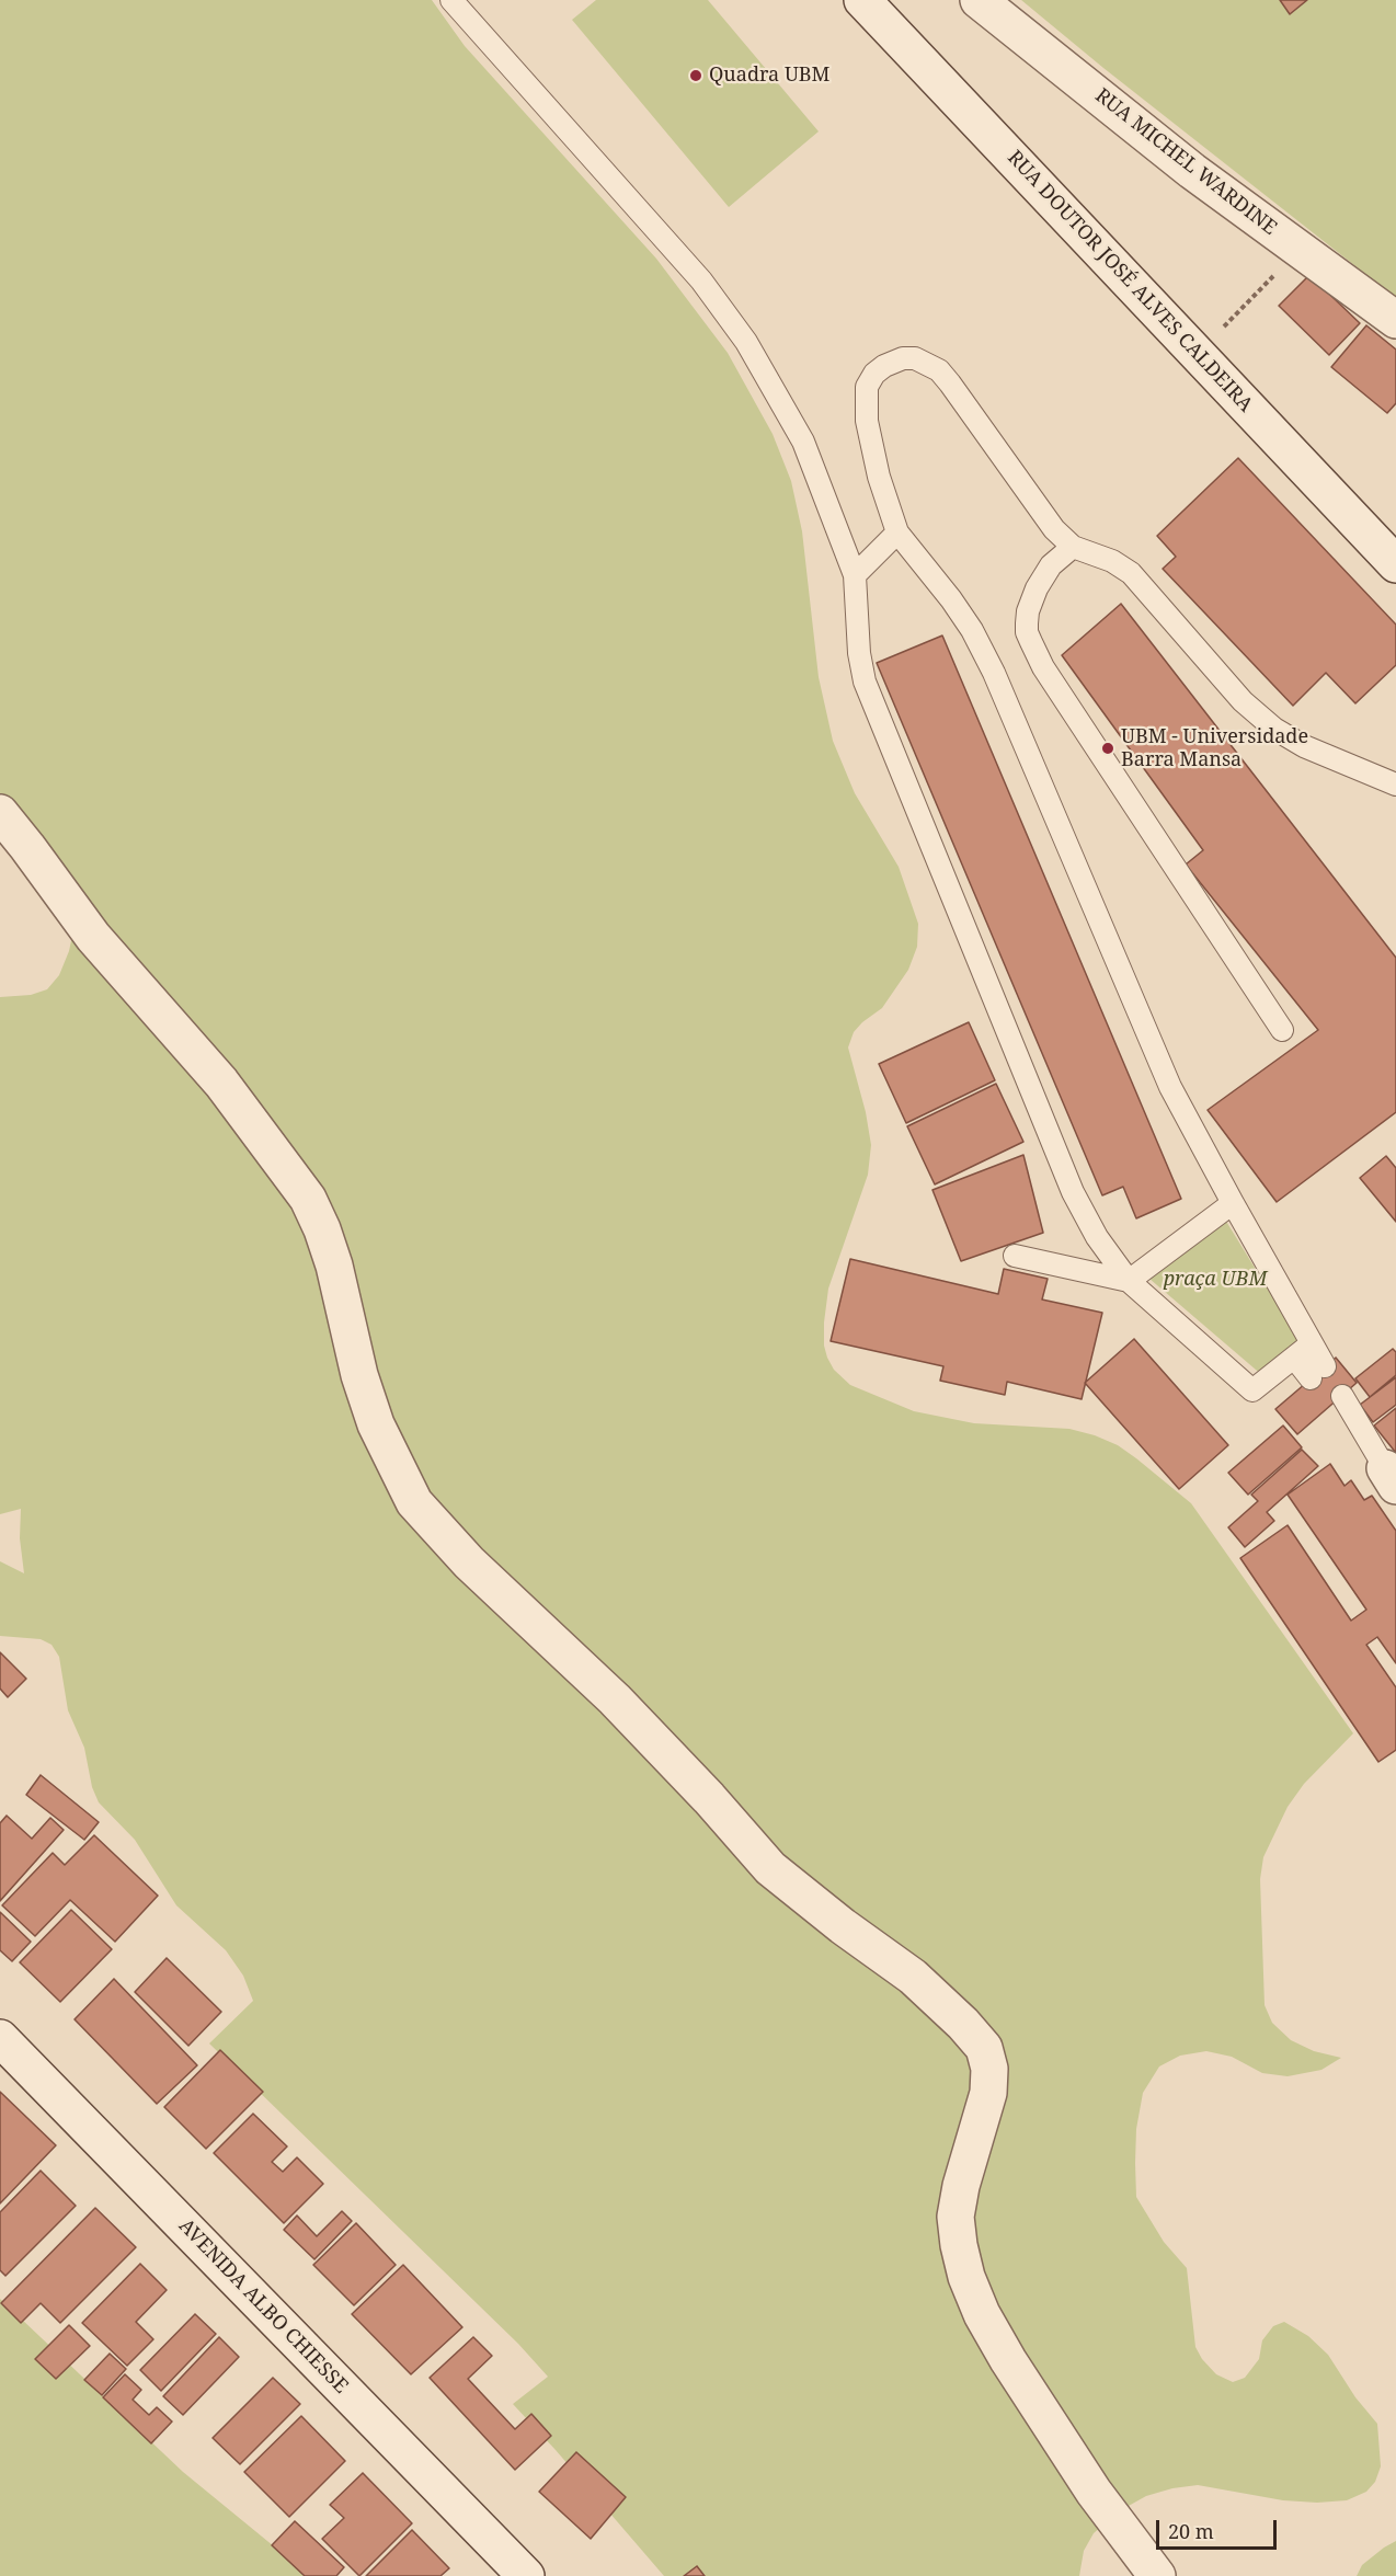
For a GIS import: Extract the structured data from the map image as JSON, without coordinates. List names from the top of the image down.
{
  "streets": {
    "street": ["RUA MICHEL WARDINE", "RUA DOUTOR JOSÉ ALVES CALDEIRA", "AVENIDA ALBO CHIESSE"]
  },
  "parks": ["praça UBM"],
  "places": ["Quadra UBM", "UBM - Universidade Barra Mansa"],
  "scale_bar": "20 m"
}
